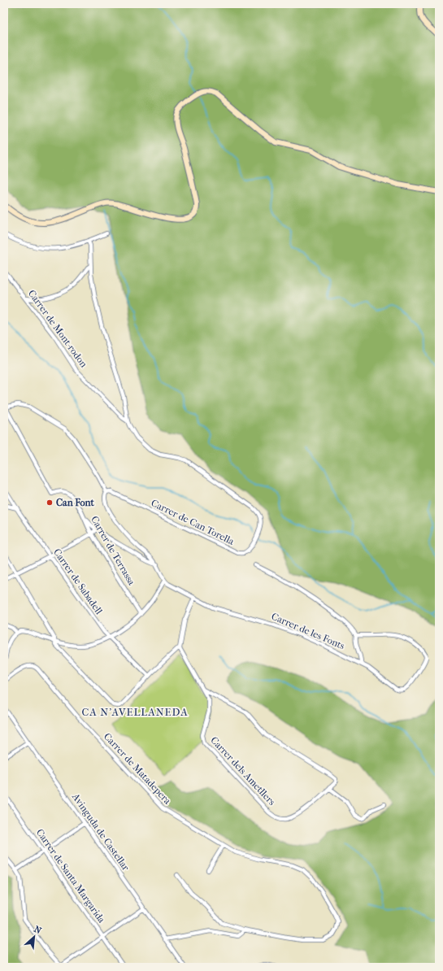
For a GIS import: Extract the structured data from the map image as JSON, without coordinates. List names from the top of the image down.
{
  "streets": {
    "street": [
      "Carrer de Mont-rodon",
      "Carrer de Can Torella",
      "Carrer de Terrassa",
      "Carrer de Sabadell",
      "Carrer de les Fonts",
      "Carrer de Matadepera",
      "Carrer dels Ametllers",
      "Avinguda de Castellar",
      "Carrer de Santa Margarida"
    ]
  },
  "crossings": [
    ["Carrer de Mont-rodon", "Carrer de Can Torella"]
  ],
  "districts": ["CA N'AVELLANEDA"],
  "places": ["Can Font"],
  "north": "top right"
}
